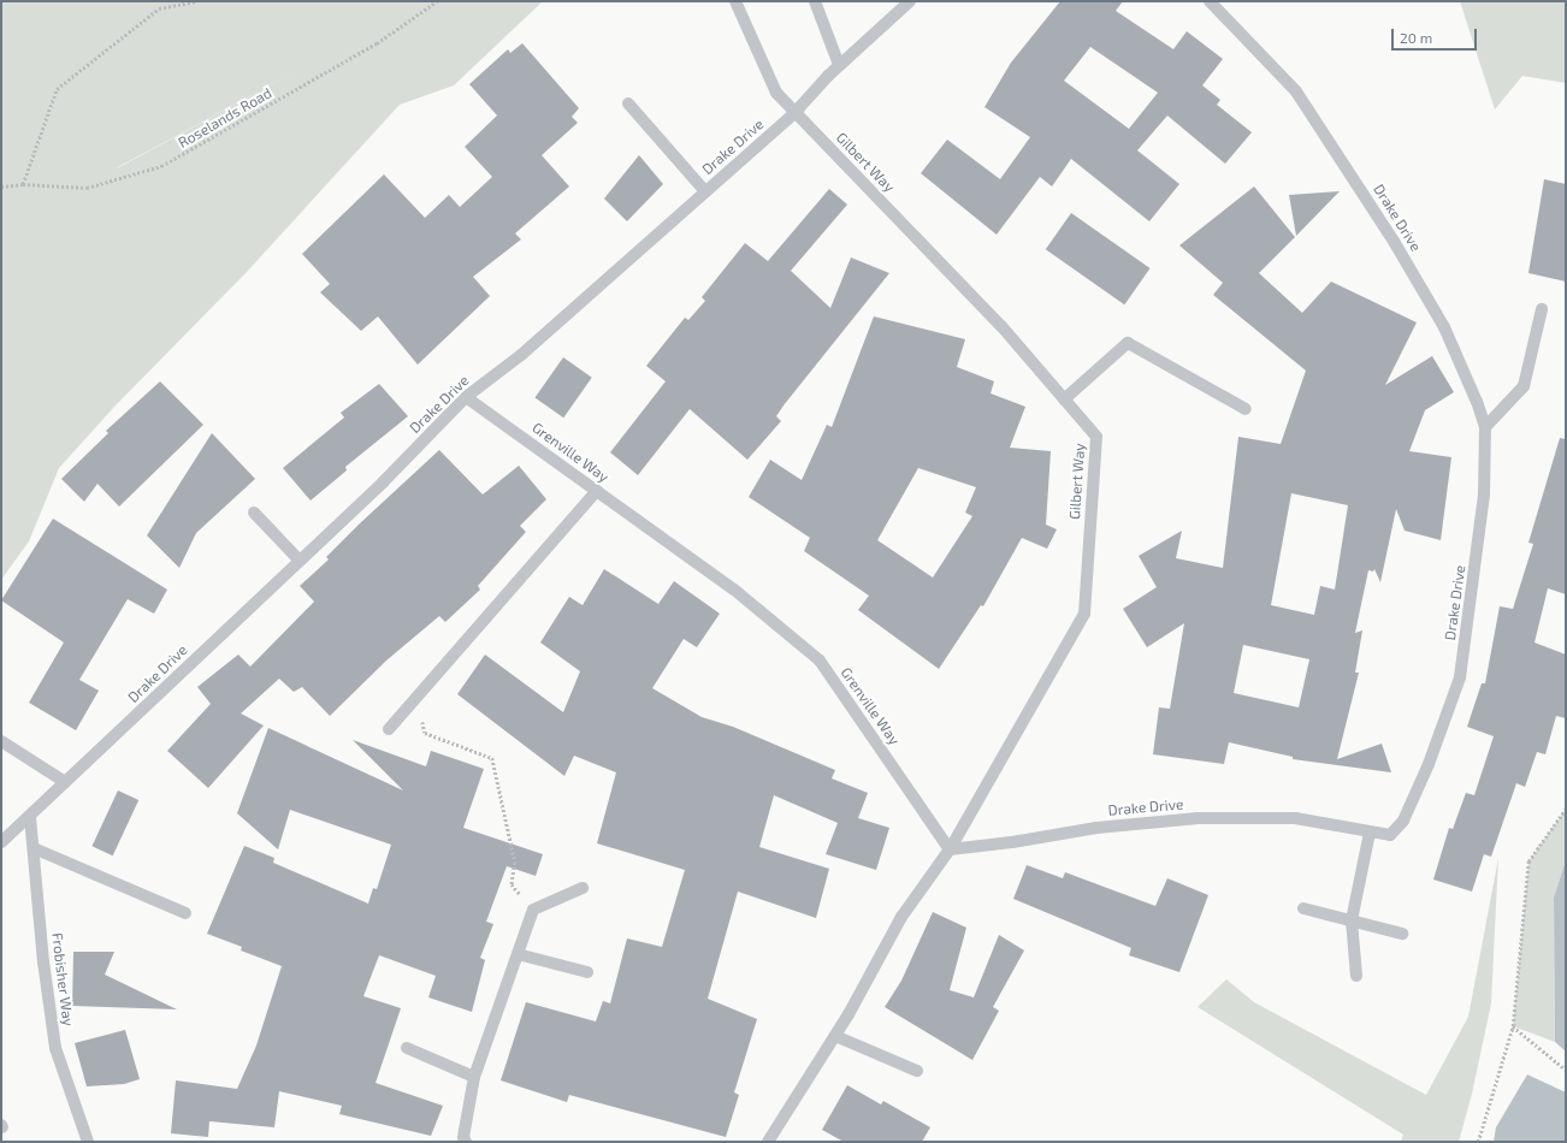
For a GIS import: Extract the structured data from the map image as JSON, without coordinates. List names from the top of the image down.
{
  "streets": {
    "lane": [
      "Drake Drive",
      "Gilbert Way",
      "Grenville Way",
      "Frobisher Way"
    ],
    "path": ["Roselands Road"]
  },
  "crossings": [
    ["Drake Drive", "Gilbert Way"],
    ["Drake Drive", "Grenville Way"],
    ["Drake Drive", "Frobisher Way"],
    ["Gilbert Way", "Grenville Way"]
  ],
  "scale_bar": "20 m"
}
